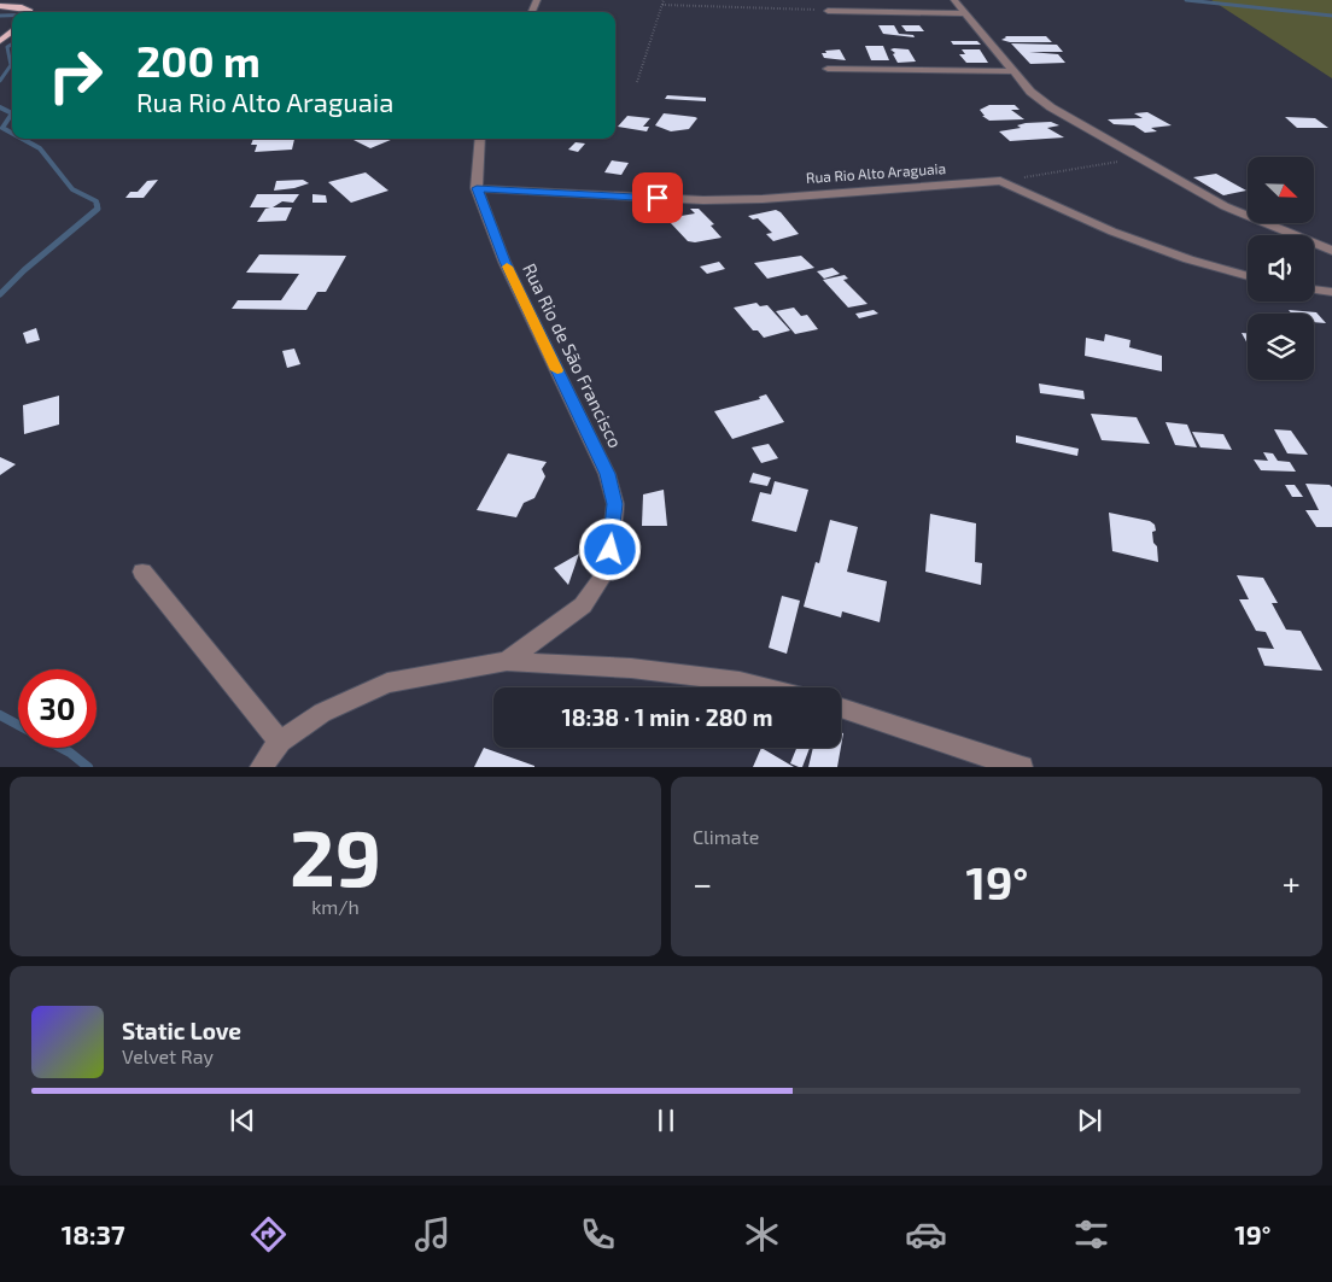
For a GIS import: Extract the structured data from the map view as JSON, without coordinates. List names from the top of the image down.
{
  "streets": {
    "street": ["Rua Rio Alto Araguaia", "Rua Rio de São Francisco"]
  },
  "crossings": [
    ["Rua Rio Alto Araguaia", "Rua Rio de São Francisco"]
  ],
  "north": "bottom right",
  "page": {
    "turn": ["200 m", "Rua Rio Alto Araguaia"],
    "limit": "30",
    "trip": "18:38 · 1 min · 280 m",
    "tile": [
      ["29", "km/h"],
      "Climate"
    ],
    "heat": ["−", "19°", "+"],
    "song": ["Static Love", "Velvet Ray"],
    "tabs": ["18:37", "19°"]
  }
}
